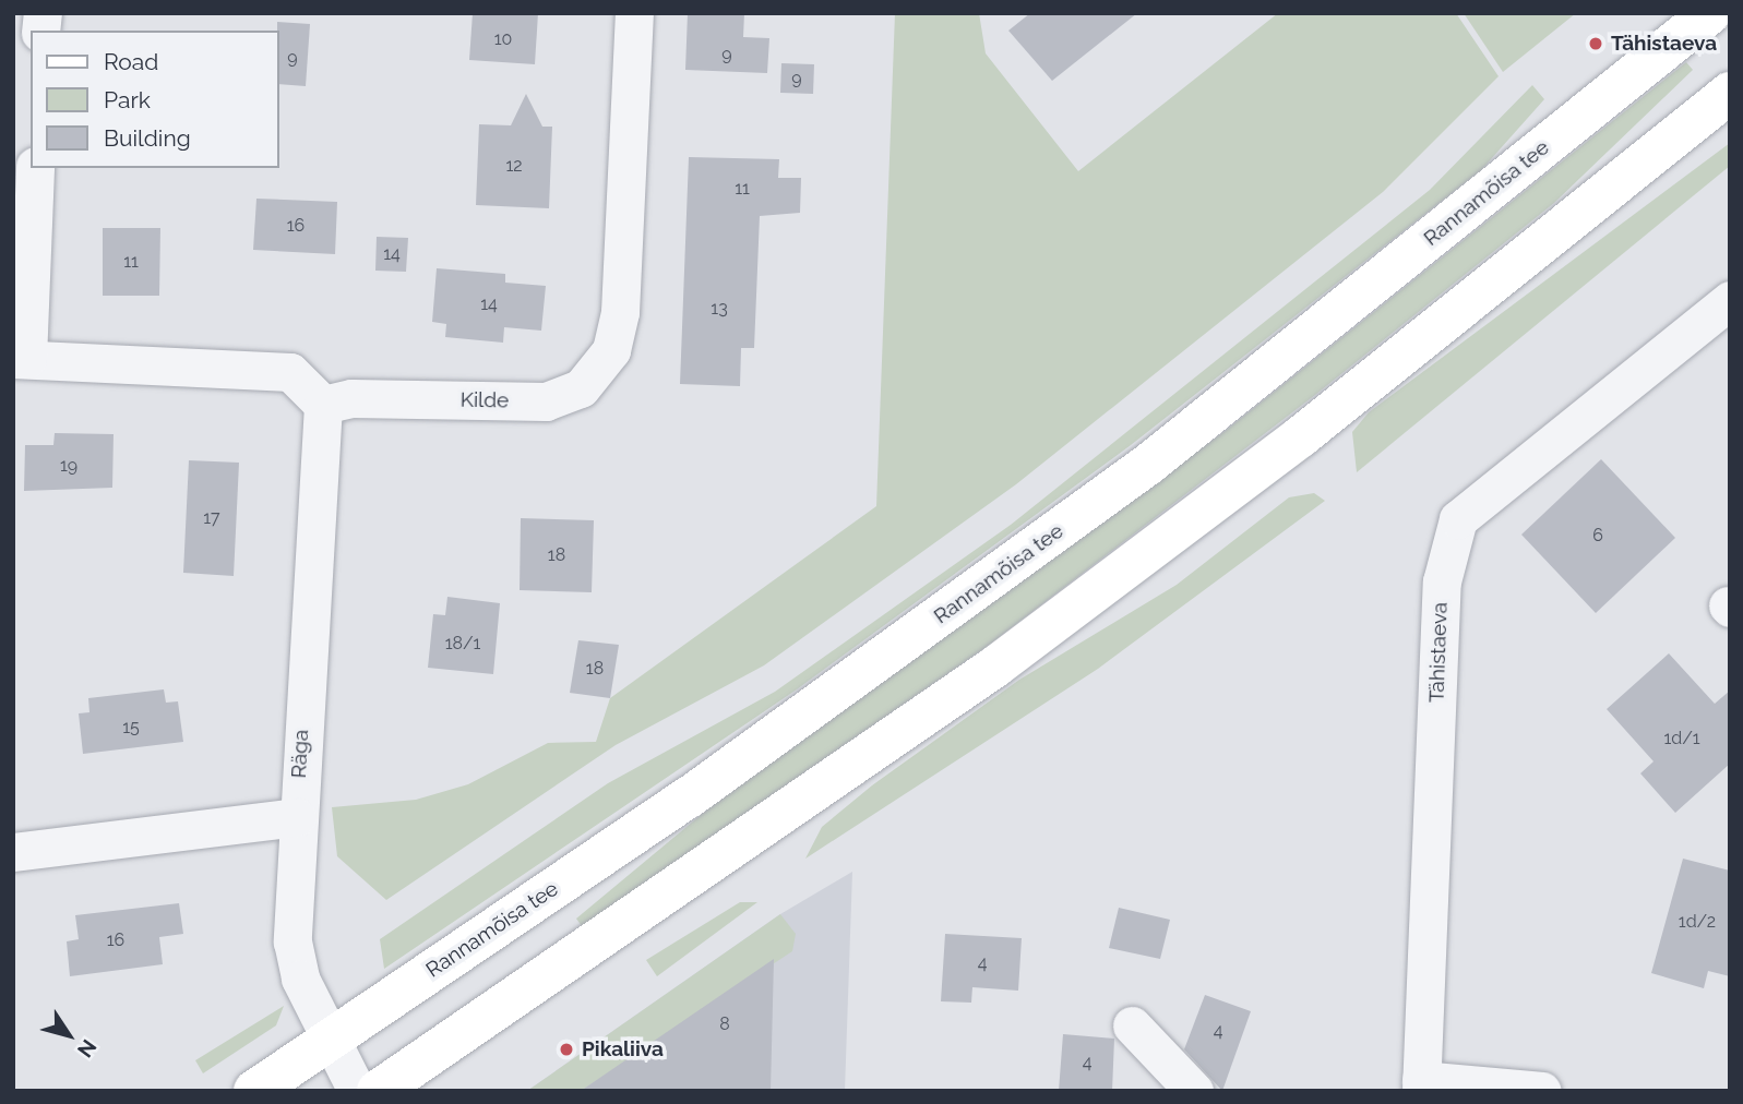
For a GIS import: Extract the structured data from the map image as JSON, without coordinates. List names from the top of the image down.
{
  "streets": {
    "main road": ["Rannamõisa tee"],
    "street": ["Kilde", "Tähistaeva", "Räga"]
  },
  "crossings": [
    ["Rannamõisa tee", "Räga"],
    ["Kilde", "Räga"]
  ],
  "places": ["Tähistaeva", "Pikaliiva"],
  "house_numbers": [
    "10",
    "9",
    "9",
    "9",
    "12",
    "11",
    "16",
    "14",
    "11",
    "14",
    "13",
    "19",
    "17",
    "6",
    "18",
    "18/1",
    "18",
    "15",
    "1d/1",
    "1d/2",
    "16",
    "4",
    "8",
    "4",
    "4"
  ],
  "legend": ["Road", "Park", "Building"],
  "north": "bottom right"
}
